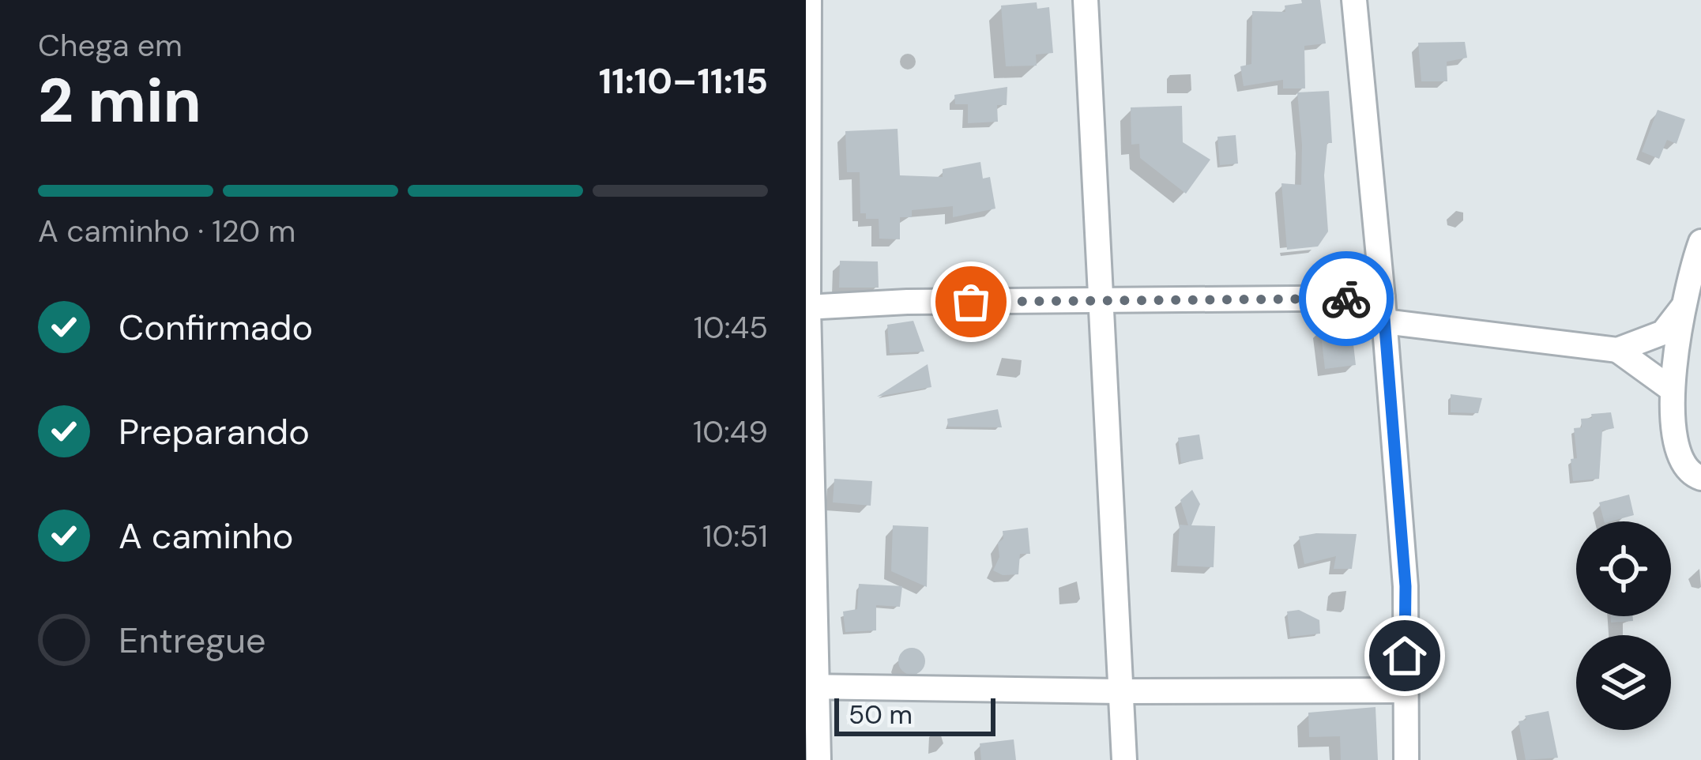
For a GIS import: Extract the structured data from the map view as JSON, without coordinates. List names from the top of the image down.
{
  "scale_bar": "50 m",
  "page": {
    "heading": ["2 min", "Chega em", "11:10–11:15"],
    "bar": "A caminho · 120 m",
    "list": [
      ["Confirmado", "10:45"],
      ["Preparando", "10:49"],
      ["A caminho", "10:51"],
      "Entregue"
    ],
    "scale": "50 m"
  }
}
